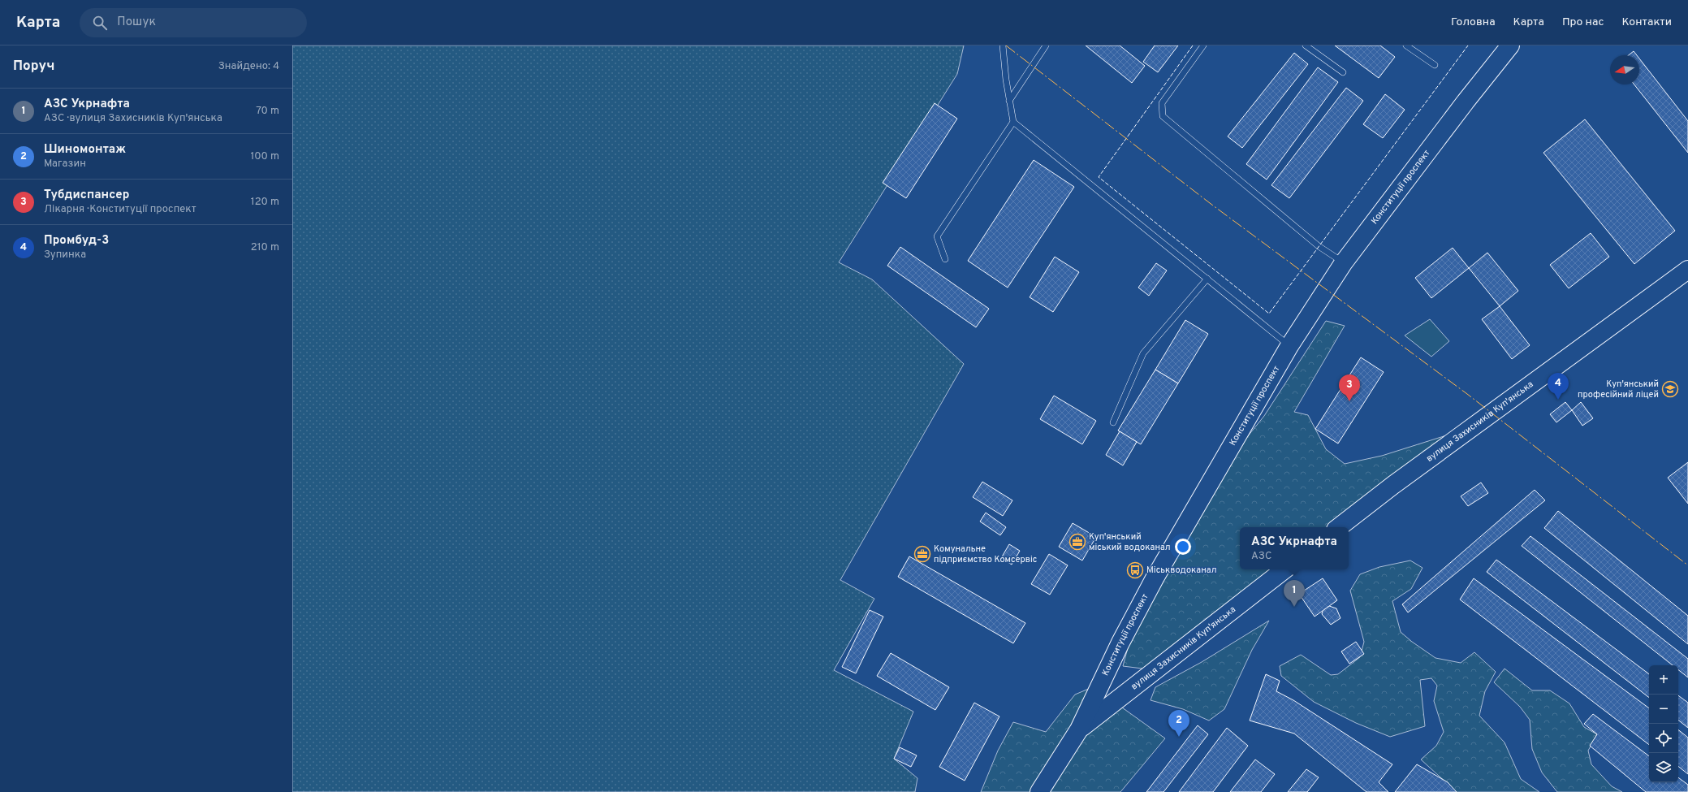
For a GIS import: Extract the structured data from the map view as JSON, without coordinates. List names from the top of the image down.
{
  "streets": {
    "main road": ["Конституції проспект", "вулиця Захисників Куп'янська"]
  },
  "crossings": [
    ["Конституції проспект", "вулиця Захисників Куп'янська"]
  ],
  "places": {
    "school or university": ["Куп'янський професійний ліцей"],
    "office": ["Куп'янський міський водоканал", "Комунальне пiдприємство Комсервiс"],
    "bus stop": ["Міськводоканал"]
  },
  "north": "left",
  "page": {
    "header": "Карта",
    "search": "Пошук",
    "nav": [
      "Головна",
      "Карта",
      "Про нас",
      "Контакти"
    ],
    "heading": ["Поруч", "Знайдено: 4"],
    "list": [
      {
        "mark": "1",
        "name": "АЗС Укрнафта",
        "note": "АЗС · вулиця Захисників Куп'янська",
        "value": "70 m"
      },
      {
        "mark": "2",
        "name": "Шиномонтаж",
        "note": "Магазин",
        "value": "100 m"
      },
      {
        "mark": "3",
        "name": "Тубдиспансер",
        "note": "Лікарня · Конституції проспект",
        "value": "120 m"
      },
      {
        "mark": "4",
        "name": "Промбуд-3",
        "note": "Зупинка",
        "value": "210 m"
      }
    ],
    "pins": [
      "4",
      "3",
      "1",
      "2"
    ],
    "popup": ["АЗС Укрнафта", "АЗС"],
    "map_buttons": ["+", "−"]
  }
}
